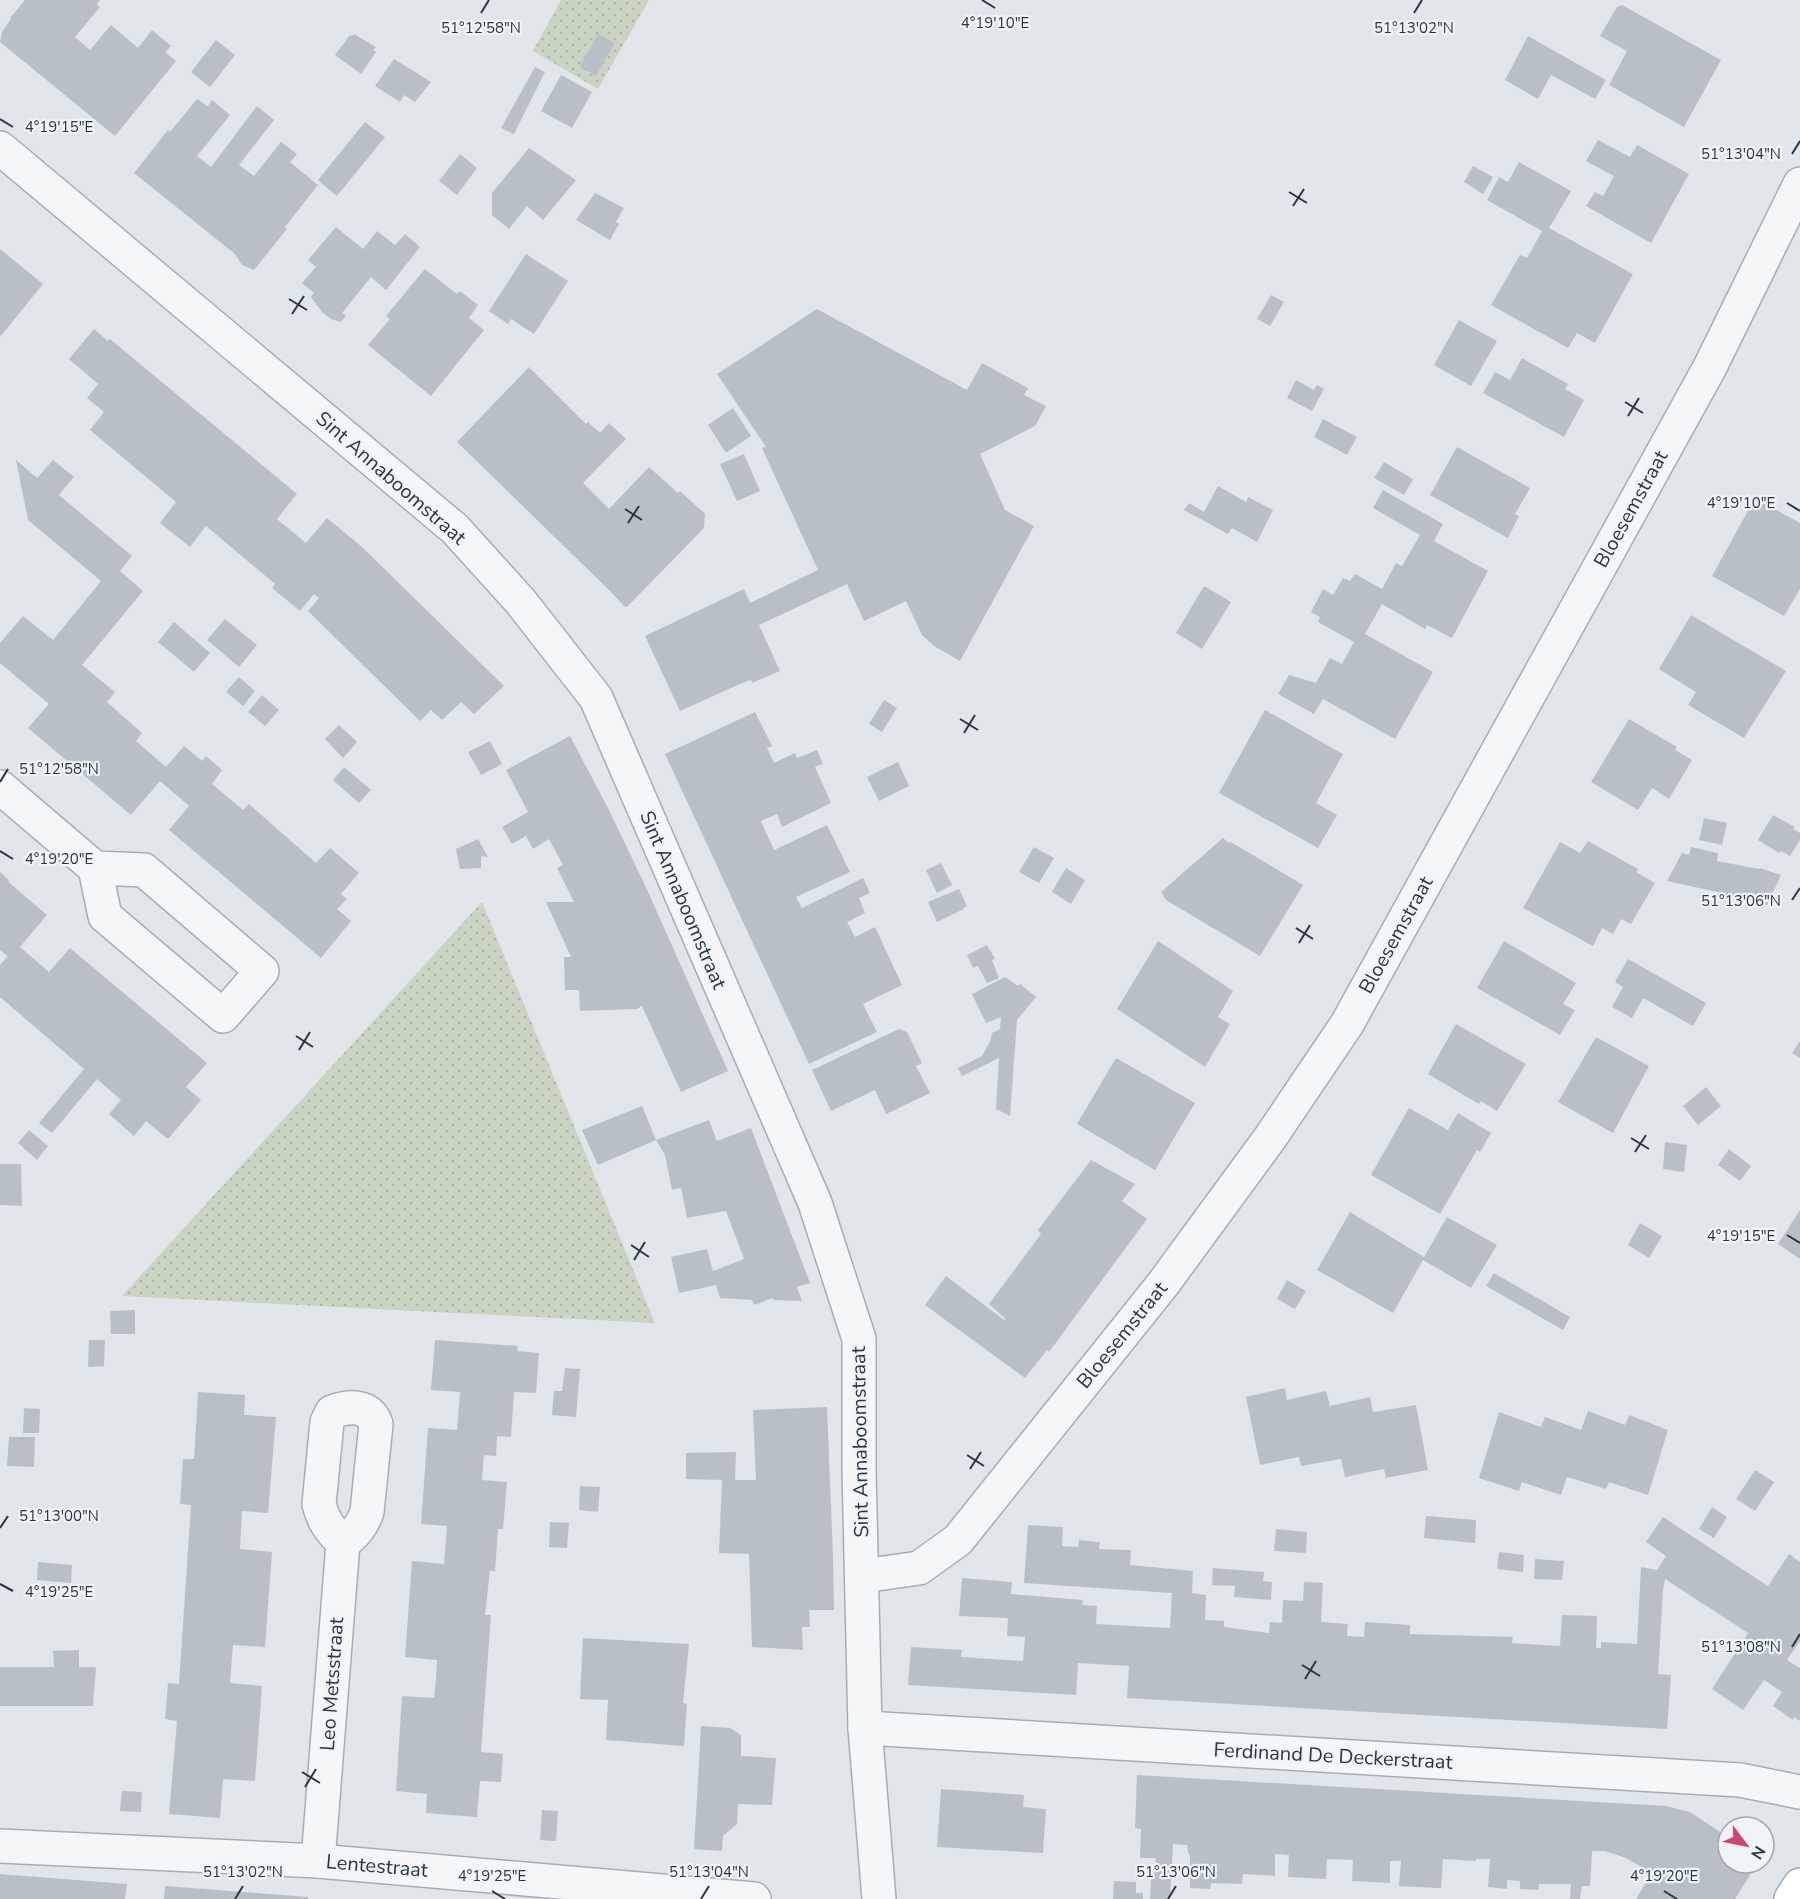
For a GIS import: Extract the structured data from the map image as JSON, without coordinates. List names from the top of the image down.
{
  "streets": {
    "street": [
      "Sint Annaboomstraat",
      "Bloesemstraat",
      "Leo Metsstraat",
      "Ferdinand De Deckerstraat",
      "Lentestraat"
    ]
  },
  "crossings": [
    ["Sint Annaboomstraat", "Bloesemstraat"],
    ["Sint Annaboomstraat", "Ferdinand De Deckerstraat"],
    ["Leo Metsstraat", "Lentestraat"]
  ],
  "north": "bottom right",
  "coordinates": [
    "4°19'10\"E",
    "51°12'58\"N",
    "51°13'02\"N",
    "4°19'15\"E",
    "51°13'04\"N",
    "4°19'20\"E",
    "51°13'06\"N",
    "51°13'00\"N",
    "4°19'25\"E",
    "51°13'08\"N"
  ]
}
